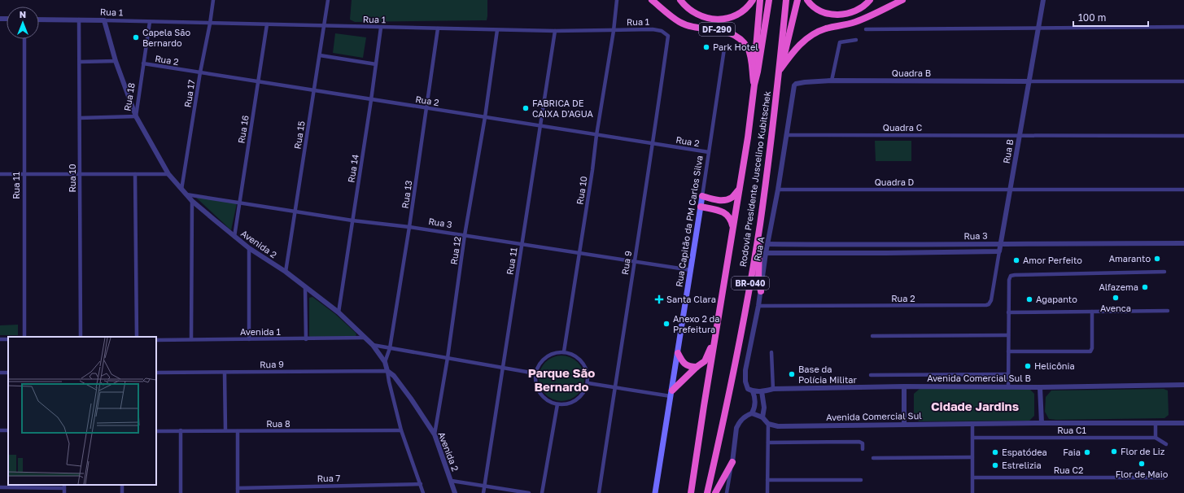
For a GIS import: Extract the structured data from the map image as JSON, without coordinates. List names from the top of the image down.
{
  "streets": {
    "highway": ["DF-290", "Rodovia Presidente Juscelino Kubitschek", "BR-040"],
    "main road": ["Rua Capitão da PM Carlos Silva"],
    "street": [
      "Rua 1",
      "Rua 2",
      "Quadra B",
      "Rua 17",
      "Rua 18",
      "Quadra C",
      "Rua 16",
      "Rua 15",
      "Rua B",
      "Rua 14",
      "Rua 10",
      "Quadra D",
      "Rua 11",
      "Rua 13",
      "Rua 3",
      "Avenida 2",
      "Rua A",
      "Rua 12",
      "Rua 9",
      "Avenida 1",
      "Avenida Comercial Sul B",
      "Avenida Comercial Sul",
      "Rua 8",
      "Rua C1",
      "Rua C2",
      "Rua 7"
    ]
  },
  "crossings": [
    ["Rua 1", "Rua 17"],
    ["Rua 1", "Rua 18"],
    ["Rua 1", "Rua 16"],
    ["Rua 1", "Rua 15"],
    ["Rua 1", "Rua 14"],
    ["Rua 1", "Rua 10"],
    ["Rua 1", "Rua 11"],
    ["Rua 1", "Rua 13"],
    ["Rua 1", "Rua 12"],
    ["Rua 1", "Rua 9"],
    ["DF-290", "Rodovia Presidente Juscelino Kubitschek"],
    ["Rua 2", "Rua 17"],
    ["Rua 2", "Rua 18"],
    ["Rua 2", "Rua 16"],
    ["Rua 2", "Rua 15"],
    ["Rua 2", "Rua B"],
    ["Rua 2", "Rua 14"],
    ["Rua 2", "Rua 10"],
    ["Rua 2", "Rua 11"],
    ["Rua 2", "Rua 13"],
    ["Rua 2", "Rua Capitão da PM Carlos Silva"],
    ["Rua 2", "Rua A"],
    ["Rua 2", "Rua 12"],
    ["Rua 2", "Rua 9"],
    ["Quadra B", "Rua B"],
    ["Quadra B", "Rua A"],
    ["Rua 17", "Avenida 2"],
    ["Rua 18", "Avenida 2"],
    ["Quadra C", "Rua B"],
    ["Quadra C", "Rua A"],
    ["Rua 16", "Rua 3"],
    ["Rua 16", "Avenida 2"],
    ["Rua 15", "Rua 3"],
    ["Rua 15", "Avenida 2"],
    ["Rua B", "Quadra D"],
    ["Rua B", "Rua 3"],
    ["Rua 14", "Rua 3"],
    ["Rua 14", "Avenida 2"],
    ["Rua 10", "Rua 3"],
    ["Quadra D", "Rua A"],
    ["Rua 11", "Rua 3"],
    ["Rua 13", "Rua 3"],
    ["Rua 13", "Avenida 2"],
    ["Rua Capitão da PM Carlos Silva", "Rua 3"],
    ["Rua 3", "Avenida 2"],
    ["Rua 3", "Rua A"],
    ["Rua 3", "Rua 12"],
    ["Rua 3", "Rua 9"],
    ["Avenida 2", "Rua 12"],
    ["Avenida 2", "Rua 9"],
    ["Avenida 2", "Avenida 1"],
    ["Avenida 2", "Rua 8"],
    ["Avenida 2", "Rua 7"]
  ],
  "districts": ["Parque São Bernardo", "Cidade Jardins"],
  "places": {
    "other": [
      "Capela São Bernardo",
      "Park Hotel",
      "FABRICA DE CAIXA D'AGUA",
      "Amaranto",
      "Amor Perfeito",
      "Alfazema",
      "Avenca",
      "Agapanto",
      "Anexo 2 da Prefeitura",
      "Helicônia",
      "Base da Polícia Militar",
      "Flor de Liz",
      "Espatódea",
      "Faia",
      "Flor de Maio",
      "Estrelizia"
    ],
    "health": ["Santa Clara"]
  },
  "scale_bar": "100 m",
  "north": "top"
}
